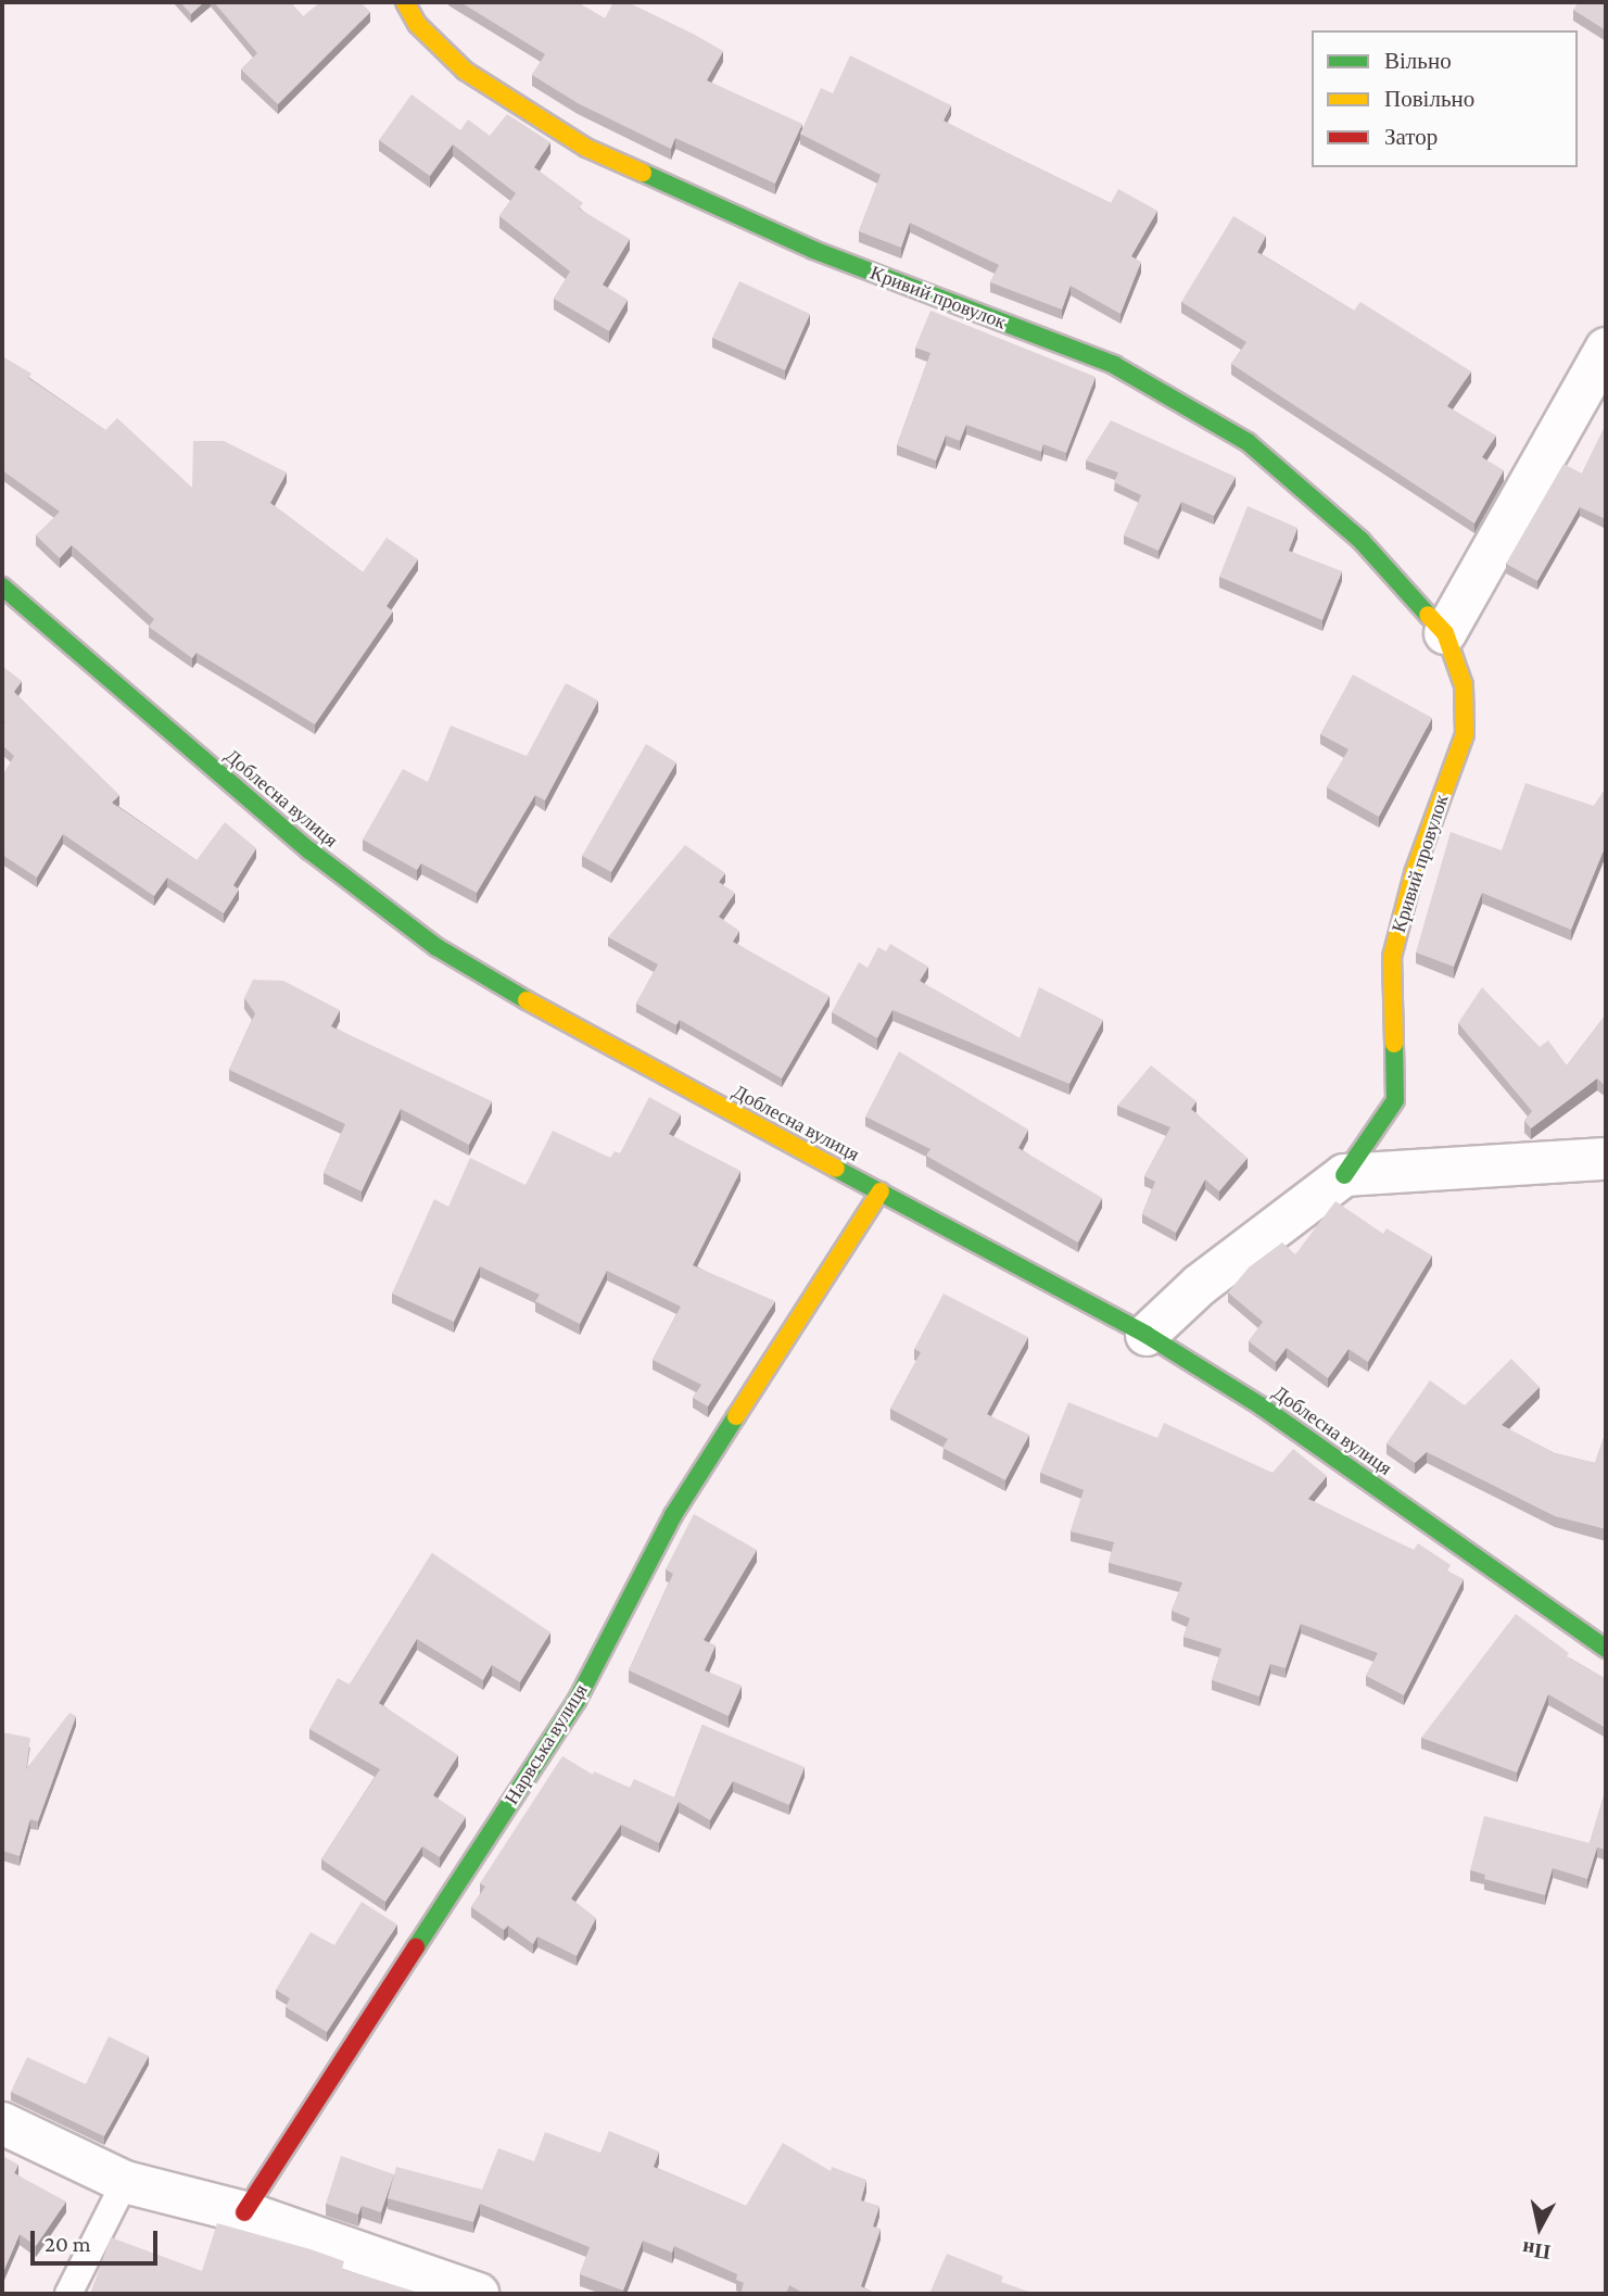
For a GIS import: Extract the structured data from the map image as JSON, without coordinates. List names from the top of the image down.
{
  "streets": {
    "street": ["Кривий провулок", "Доблесна вулиця", "Нарвська вулиця"]
  },
  "crossings": [
    ["Кривий провулок", "Доблесна вулиця"],
    ["Доблесна вулиця", "Нарвська вулиця"]
  ],
  "legend": ["Вільно", "Повільно", "Затор"],
  "scale_bar": "20 m",
  "north": "bottom"
}
